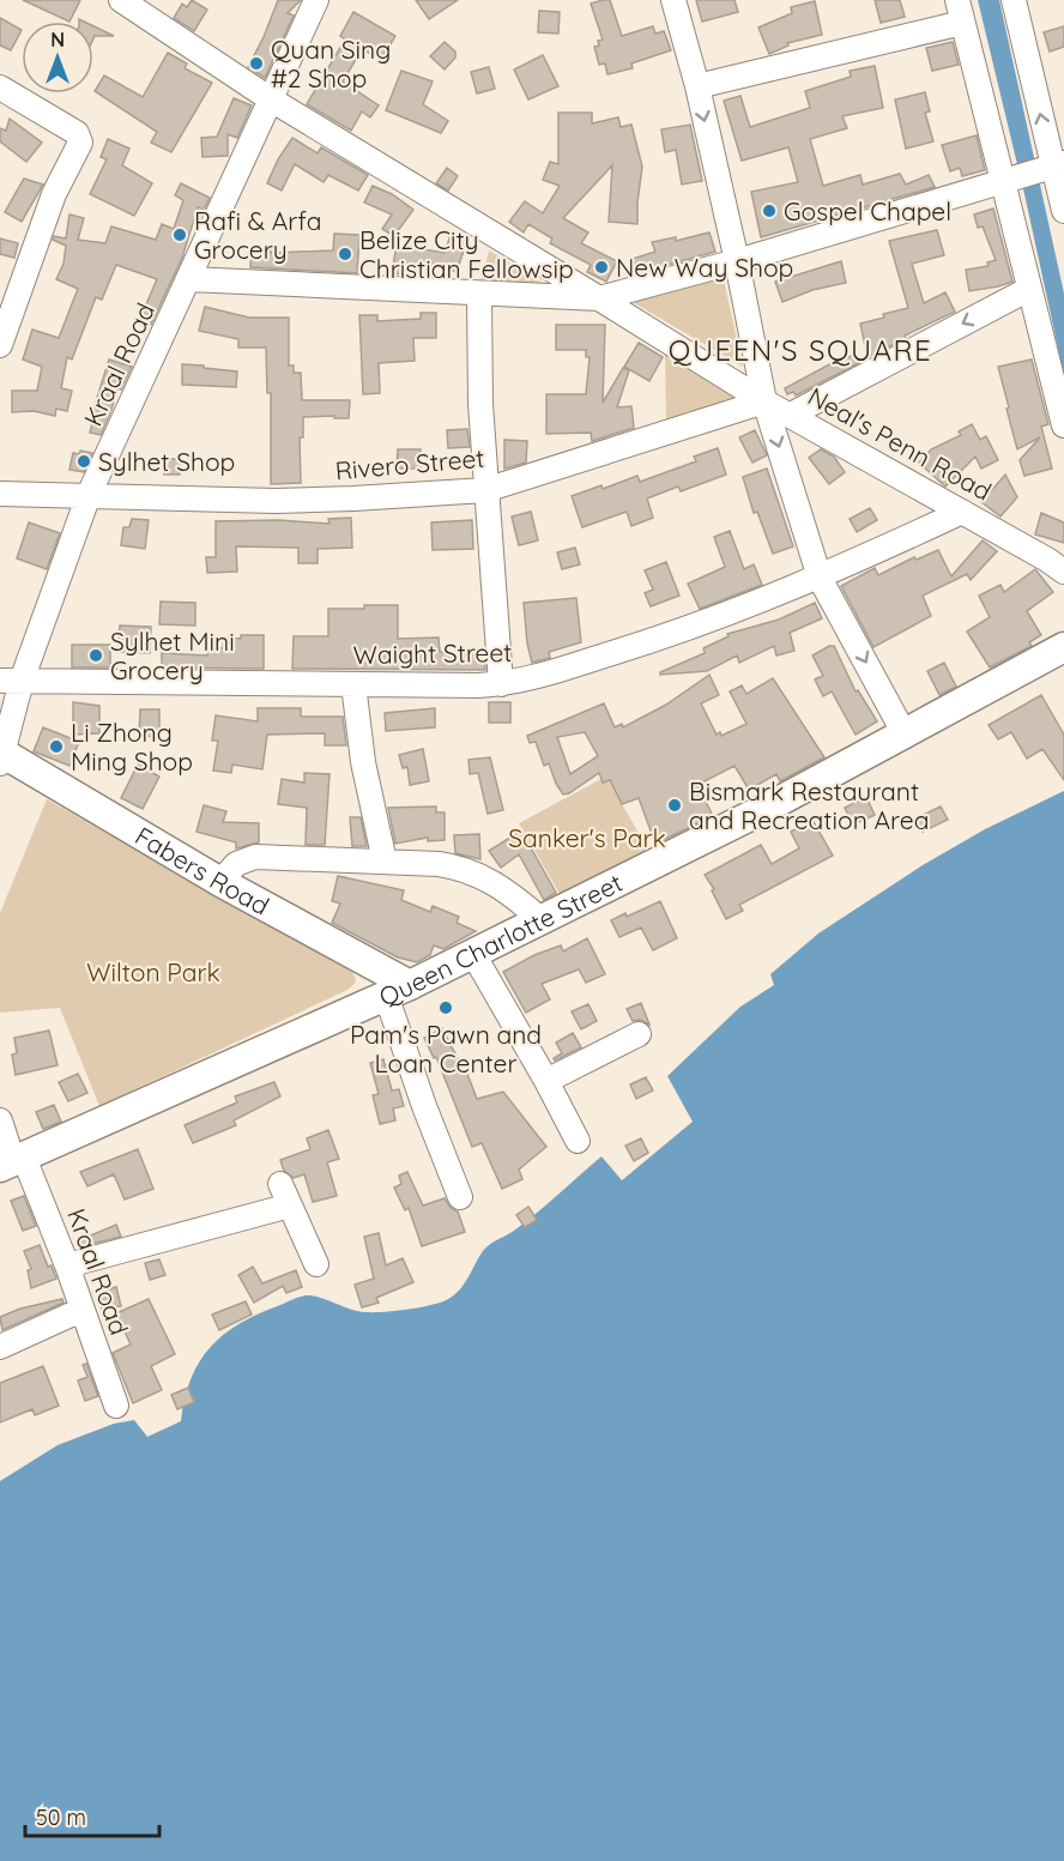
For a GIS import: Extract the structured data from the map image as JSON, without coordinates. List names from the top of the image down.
{
  "streets": {
    "main road": ["Fabers Road", "Queen Charlotte Street"],
    "street": [
      "Kraal Road",
      "Neal's Penn Road",
      "Rivero Street",
      "Waight Street"
    ]
  },
  "crossings": [
    ["Kraal Road", "Neal's Penn Road"],
    ["Kraal Road", "Rivero Street"],
    ["Kraal Road", "Waight Street"],
    ["Kraal Road", "Fabers Road"],
    ["Kraal Road", "Queen Charlotte Street"],
    ["Neal's Penn Road", "Rivero Street"],
    ["Neal's Penn Road", "Waight Street"],
    ["Fabers Road", "Queen Charlotte Street"]
  ],
  "districts": ["QUEEN'S SQUARE"],
  "parks": ["Sanker's Park", "Wilton Park"],
  "places": [
    "Quan Sing #2 Shop",
    "Gospel Chapel",
    "Rafi & Arfa Grocery",
    "Belize City Christian Fellowsip",
    "New Way Shop",
    "Sylhet Shop",
    "Sylhet Mini Grocery",
    "Li Zhong Ming Shop",
    "Bismark Restaurant and Recreation Area",
    "Pam's Pawn and Loan Center"
  ],
  "scale_bar": "50 m",
  "north": "top"
}
